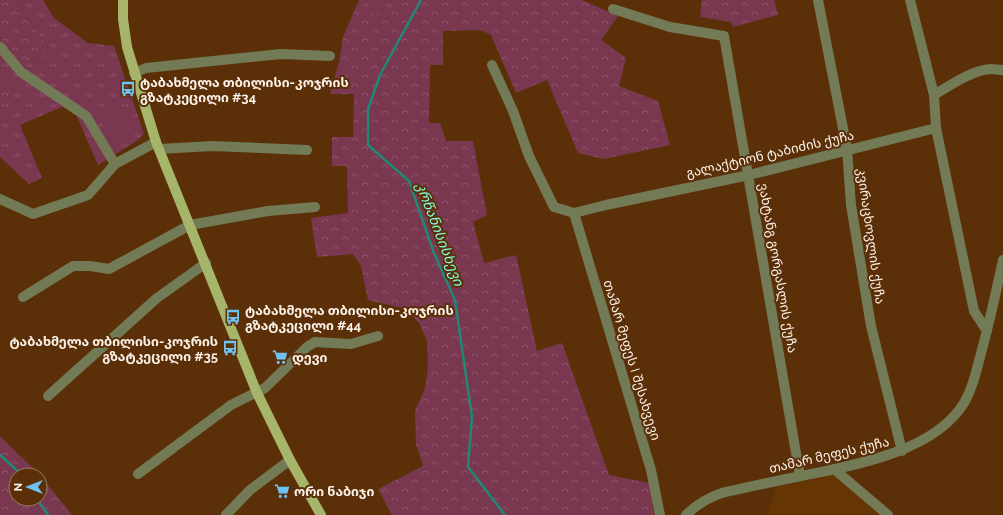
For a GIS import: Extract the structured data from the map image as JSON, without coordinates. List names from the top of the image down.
{
  "streets": {
    "street": [
      "გალაქტიონ ტაბიძის ქუჩა",
      "კვირაცხოვლის ქუჩა",
      "ვახტანგ გორგასლის ქუჩა",
      "თამარ მეფეს I შესახვევი",
      "თამარ მეფეს ქუჩა"
    ]
  },
  "crossings": [
    ["გალაქტიონ ტაბიძის ქუჩა", "კვირაცხოვლის ქუჩა"],
    ["გალაქტიონ ტაბიძის ქუჩა", "ვახტანგ გორგასლის ქუჩა"],
    ["გალაქტიონ ტაბიძის ქუჩა", "თამარ მეფეს I შესახვევი"],
    ["კვირაცხოვლის ქუჩა", "თამარ მეფეს ქუჩა"],
    ["ვახტანგ გორგასლის ქუჩა", "თამარ მეფეს ქუჩა"]
  ],
  "water": ["კრწანისისხევი"],
  "places": {
    "bus stop": ["ტაბახმელა თბილისი-კოჯრის გზატკეცილი #34", "ტაბახმელა თბილისი-კოჯრის გზატკეცილი #44", "ტაბახმელა თბილისი-კოჯრის გზატკეცილი #35"],
    "supermarket": ["დევი", "ორი ნაბიჯი"]
  },
  "north": "left"
}
